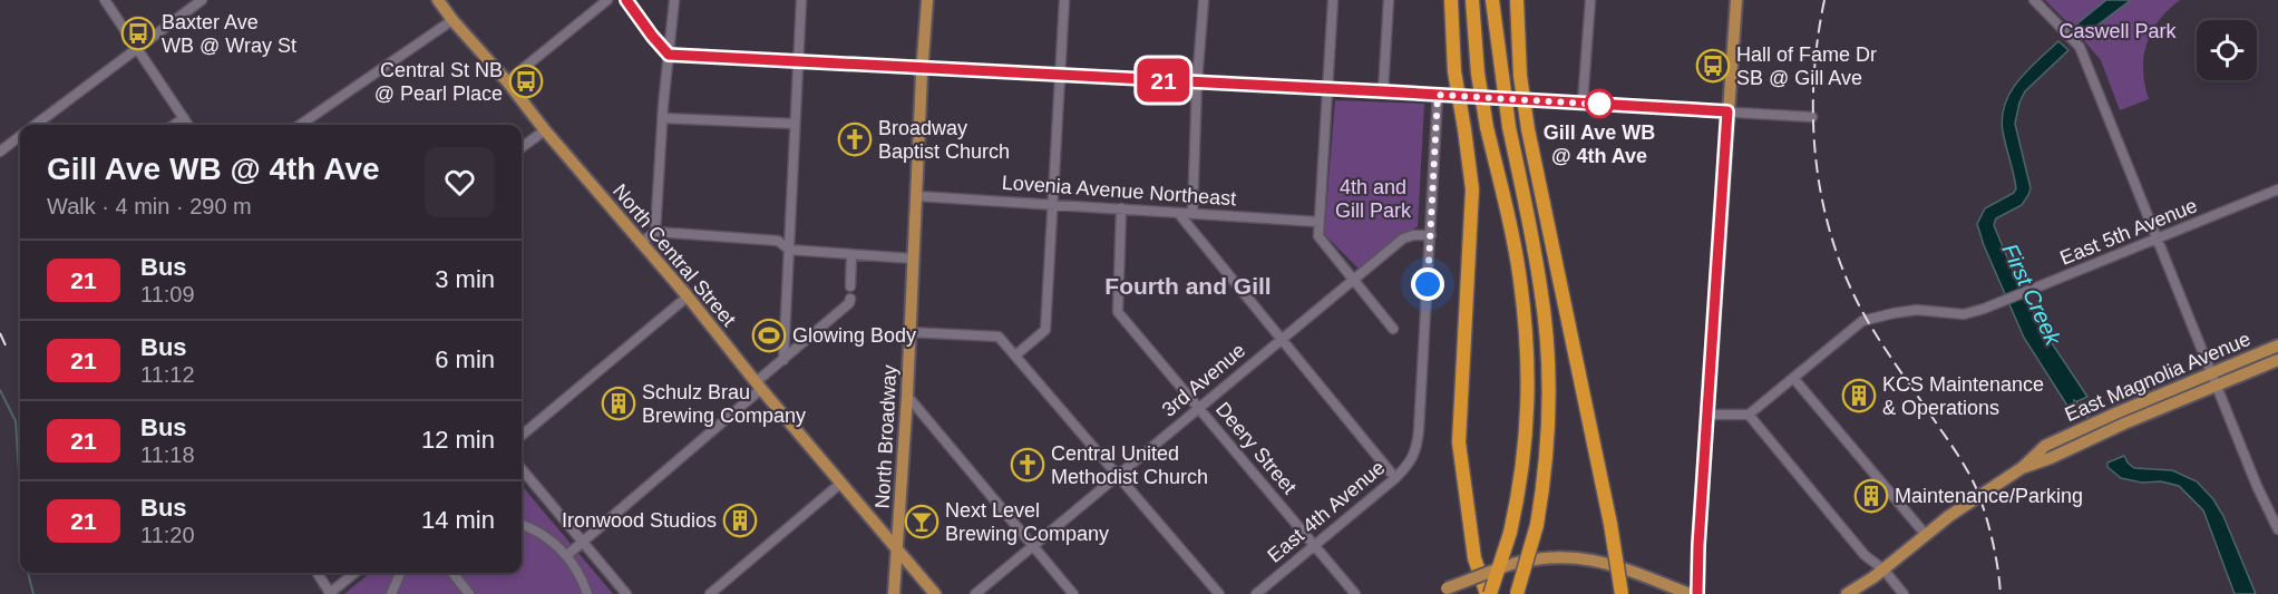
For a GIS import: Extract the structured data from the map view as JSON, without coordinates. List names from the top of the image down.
{
  "streets": {
    "main road": ["North Central Street", "East Magnolia Avenue", "North Broadway"],
    "street": [
      "Lovenia Avenue Northeast",
      "East 5th Avenue",
      "3rd Avenue",
      "Deery Street",
      "East 4th Avenue"
    ]
  },
  "crossings": [
    ["Lovenia Avenue Northeast", "North Broadway"],
    ["Lovenia Avenue Northeast", "Deery Street"],
    ["North Central Street", "North Broadway"],
    ["3rd Avenue", "Deery Street"],
    ["3rd Avenue", "East 4th Avenue"],
    ["Deery Street", "East 4th Avenue"]
  ],
  "districts": ["Fourth and Gill"],
  "water": ["First Creek"],
  "parks": ["Caswell Park", "4th and Gill Park"],
  "places": {
    "bus stop": ["Baxter Ave WB @ Wray St", "Hall of Fame Dr SB @ Gill Ave", "Central St NB @ Pearl Place"],
    "other": ["Gill Ave WB @ 4th Ave"],
    "church": ["Broadway Baptist Church", "Central United Methodist Church"],
    "sports": ["Glowing Body"],
    "building": [
      "KCS Maintenance & Operations",
      "Schulz Brau Brewing Company",
      "Maintenance/Parking",
      "Ironwood Studios"
    ],
    "bar": ["Next Level Brewing Company"]
  },
  "lines": ["bus line 21"],
  "page": {
    "on_map": "21",
    "heading": ["Gill Ave WB @ 4th Ave", "Walk · 4 min · 290 m"],
    "list": [
      {
        "mark": "21",
        "name": "Bus",
        "note": "11:09",
        "value": "3 min"
      },
      {
        "mark": "21",
        "name": "Bus",
        "note": "11:12",
        "value": "6 min"
      },
      {
        "mark": "21",
        "name": "Bus",
        "note": "11:18",
        "value": "12 min"
      },
      {
        "mark": "21",
        "name": "Bus",
        "note": "11:20",
        "value": "14 min"
      }
    ]
  }
}
